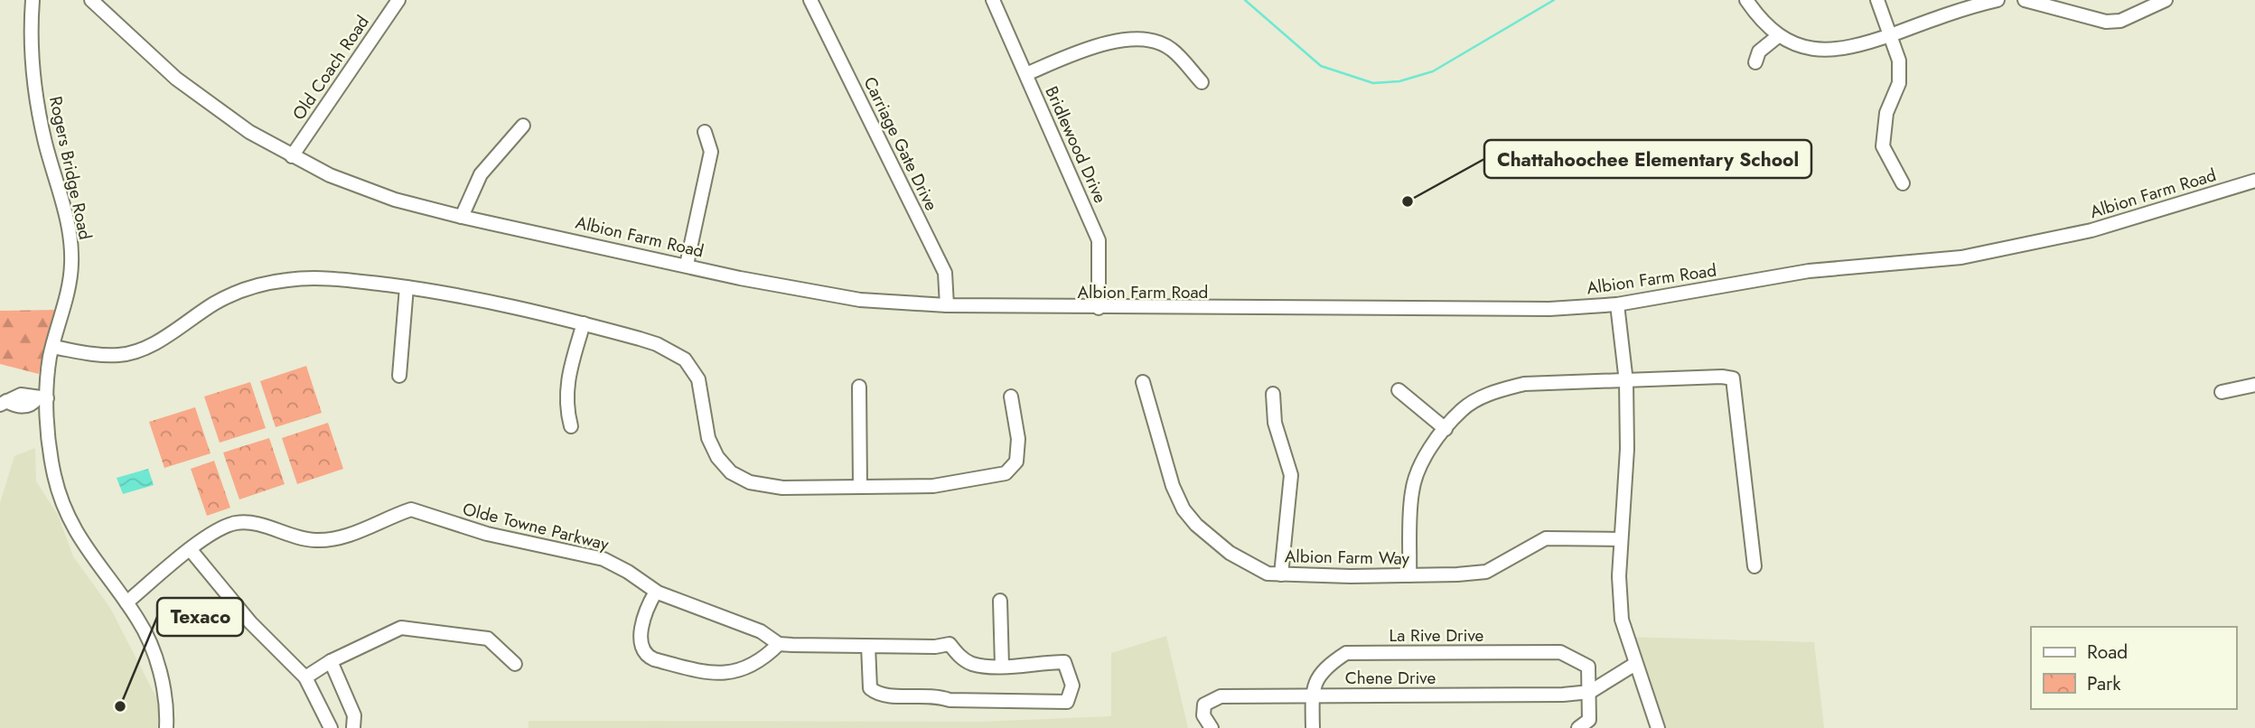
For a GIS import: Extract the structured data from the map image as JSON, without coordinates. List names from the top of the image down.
{
  "streets": {
    "street": [
      "Old Coach Road",
      "Carriage Gate Drive",
      "Bridlewood Drive",
      "Rogers Bridge Road",
      "Albion Farm Road",
      "Olde Towne Parkway",
      "Albion Farm Way",
      "La Rive Drive",
      "Chene Drive"
    ]
  },
  "crossings": [
    ["Old Coach Road", "Albion Farm Road"],
    ["Carriage Gate Drive", "Albion Farm Road"],
    ["Bridlewood Drive", "Albion Farm Road"],
    ["Rogers Bridge Road", "Olde Towne Parkway"],
    ["La Rive Drive", "Chene Drive"]
  ],
  "places": ["Chattahoochee Elementary School", "Texaco"],
  "legend": ["Road", "Park"]
}
